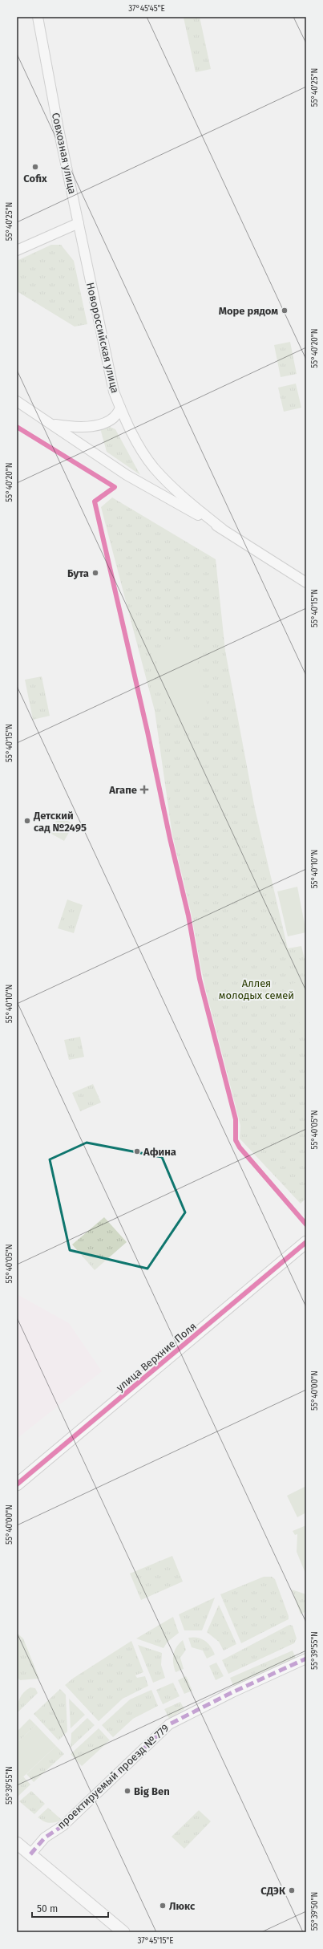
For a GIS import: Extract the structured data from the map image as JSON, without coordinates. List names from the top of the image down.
{
  "streets": {
    "main road": ["улица Верхние Поля"],
    "street": ["Совхозная улица", "Новороссийская улица", "проектируемый проезд № 779"]
  },
  "crossings": [
    ["Совхозная улица", "Новороссийская улица"]
  ],
  "parks": ["Аллея молодых семей"],
  "places": {
    "other": [
      "Cofix",
      "Море рядом",
      "Бута",
      "Детский сад №2495",
      "Афина",
      "Big Ben",
      "СДЭК",
      "Люкс"
    ],
    "health": ["Агапе"]
  },
  "scale_bar": "50 m",
  "coordinates": [
    "37°45'45\"E",
    "55°40'25\"N",
    "55°40'20\"N",
    "55°40'15\"N",
    "55°40'10\"N",
    "55°40'05\"N",
    "55°40'00\"N",
    "55°39'55\"N",
    "55°39'50\"N",
    "37°45'15\"E"
  ]
}
